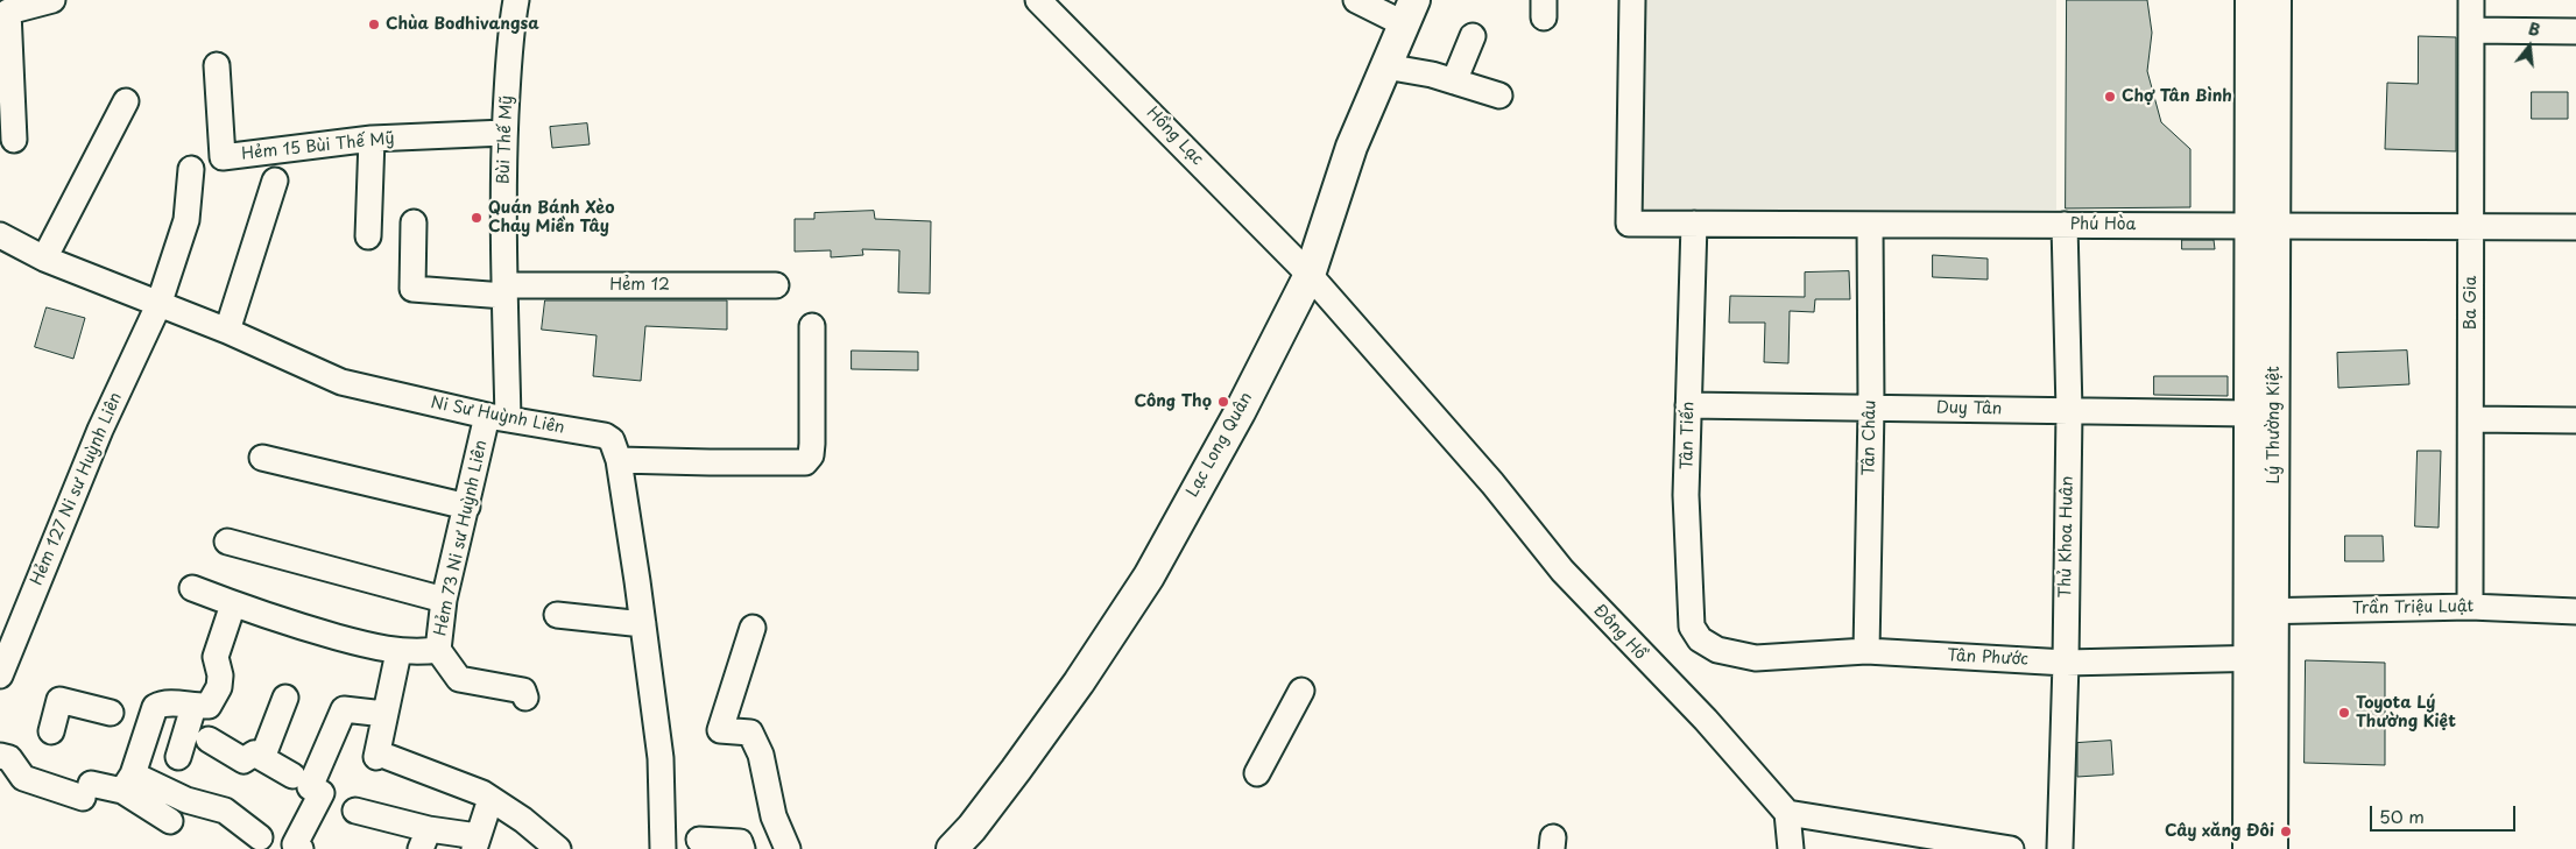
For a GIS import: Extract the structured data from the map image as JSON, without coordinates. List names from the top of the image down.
{
  "streets": {
    "main road": ["Lý Thường Kiệt", "Lạc Long Quân"],
    "street": [
      "Hồng Lạc",
      "Bùi Thế Mỹ",
      "Hẻm 15 Bùi Thế Mỹ",
      "Phú Hòa",
      "Hẻm 12",
      "Ba Gia",
      "Duy Tân",
      "Ni Sư Huỳnh Liên",
      "Tân Tiến",
      "Tân Châu",
      "Hẻm 127 Ni sư Huỳnh Liên",
      "Thủ Khoa Huân",
      "Hẻm 73 Ni sư Huỳnh Liên",
      "Trần Triệu Luật",
      "Đông Hồ",
      "Tân Phước"
    ]
  },
  "crossings": [
    ["Hồng Lạc", "Lạc Long Quân"],
    ["Hồng Lạc", "Đông Hồ"],
    ["Bùi Thế Mỹ", "Hẻm 15 Bùi Thế Mỹ"],
    ["Bùi Thế Mỹ", "Hẻm 12"],
    ["Bùi Thế Mỹ", "Ni Sư Huỳnh Liên"],
    ["Bùi Thế Mỹ", "Hẻm 73 Ni sư Huỳnh Liên"],
    ["Phú Hòa", "Ba Gia"],
    ["Phú Hòa", "Lý Thường Kiệt"],
    ["Phú Hòa", "Tân Tiến"],
    ["Phú Hòa", "Tân Châu"],
    ["Phú Hòa", "Thủ Khoa Huân"],
    ["Ba Gia", "Trần Triệu Luật"],
    ["Duy Tân", "Lý Thường Kiệt"],
    ["Duy Tân", "Tân Tiến"],
    ["Duy Tân", "Tân Châu"],
    ["Duy Tân", "Thủ Khoa Huân"],
    ["Ni Sư Huỳnh Liên", "Hẻm 127 Ni sư Huỳnh Liên"],
    ["Ni Sư Huỳnh Liên", "Hẻm 73 Ni sư Huỳnh Liên"],
    ["Lý Thường Kiệt", "Trần Triệu Luật"],
    ["Lý Thường Kiệt", "Tân Phước"],
    ["Tân Tiến", "Tân Phước"],
    ["Tân Châu", "Tân Phước"],
    ["Lạc Long Quân", "Đông Hồ"],
    ["Thủ Khoa Huân", "Tân Phước"]
  ],
  "places": [
    "Chùa Bodhivangsa",
    "Chợ Tân Bình",
    "Quán Bánh Xèo Chay Miền Tây",
    "Công Thọ",
    "Toyota Lý Thường Kiệt",
    "Cây xăng Đôi"
  ],
  "scale_bar": "50 m",
  "north": "top"
}
